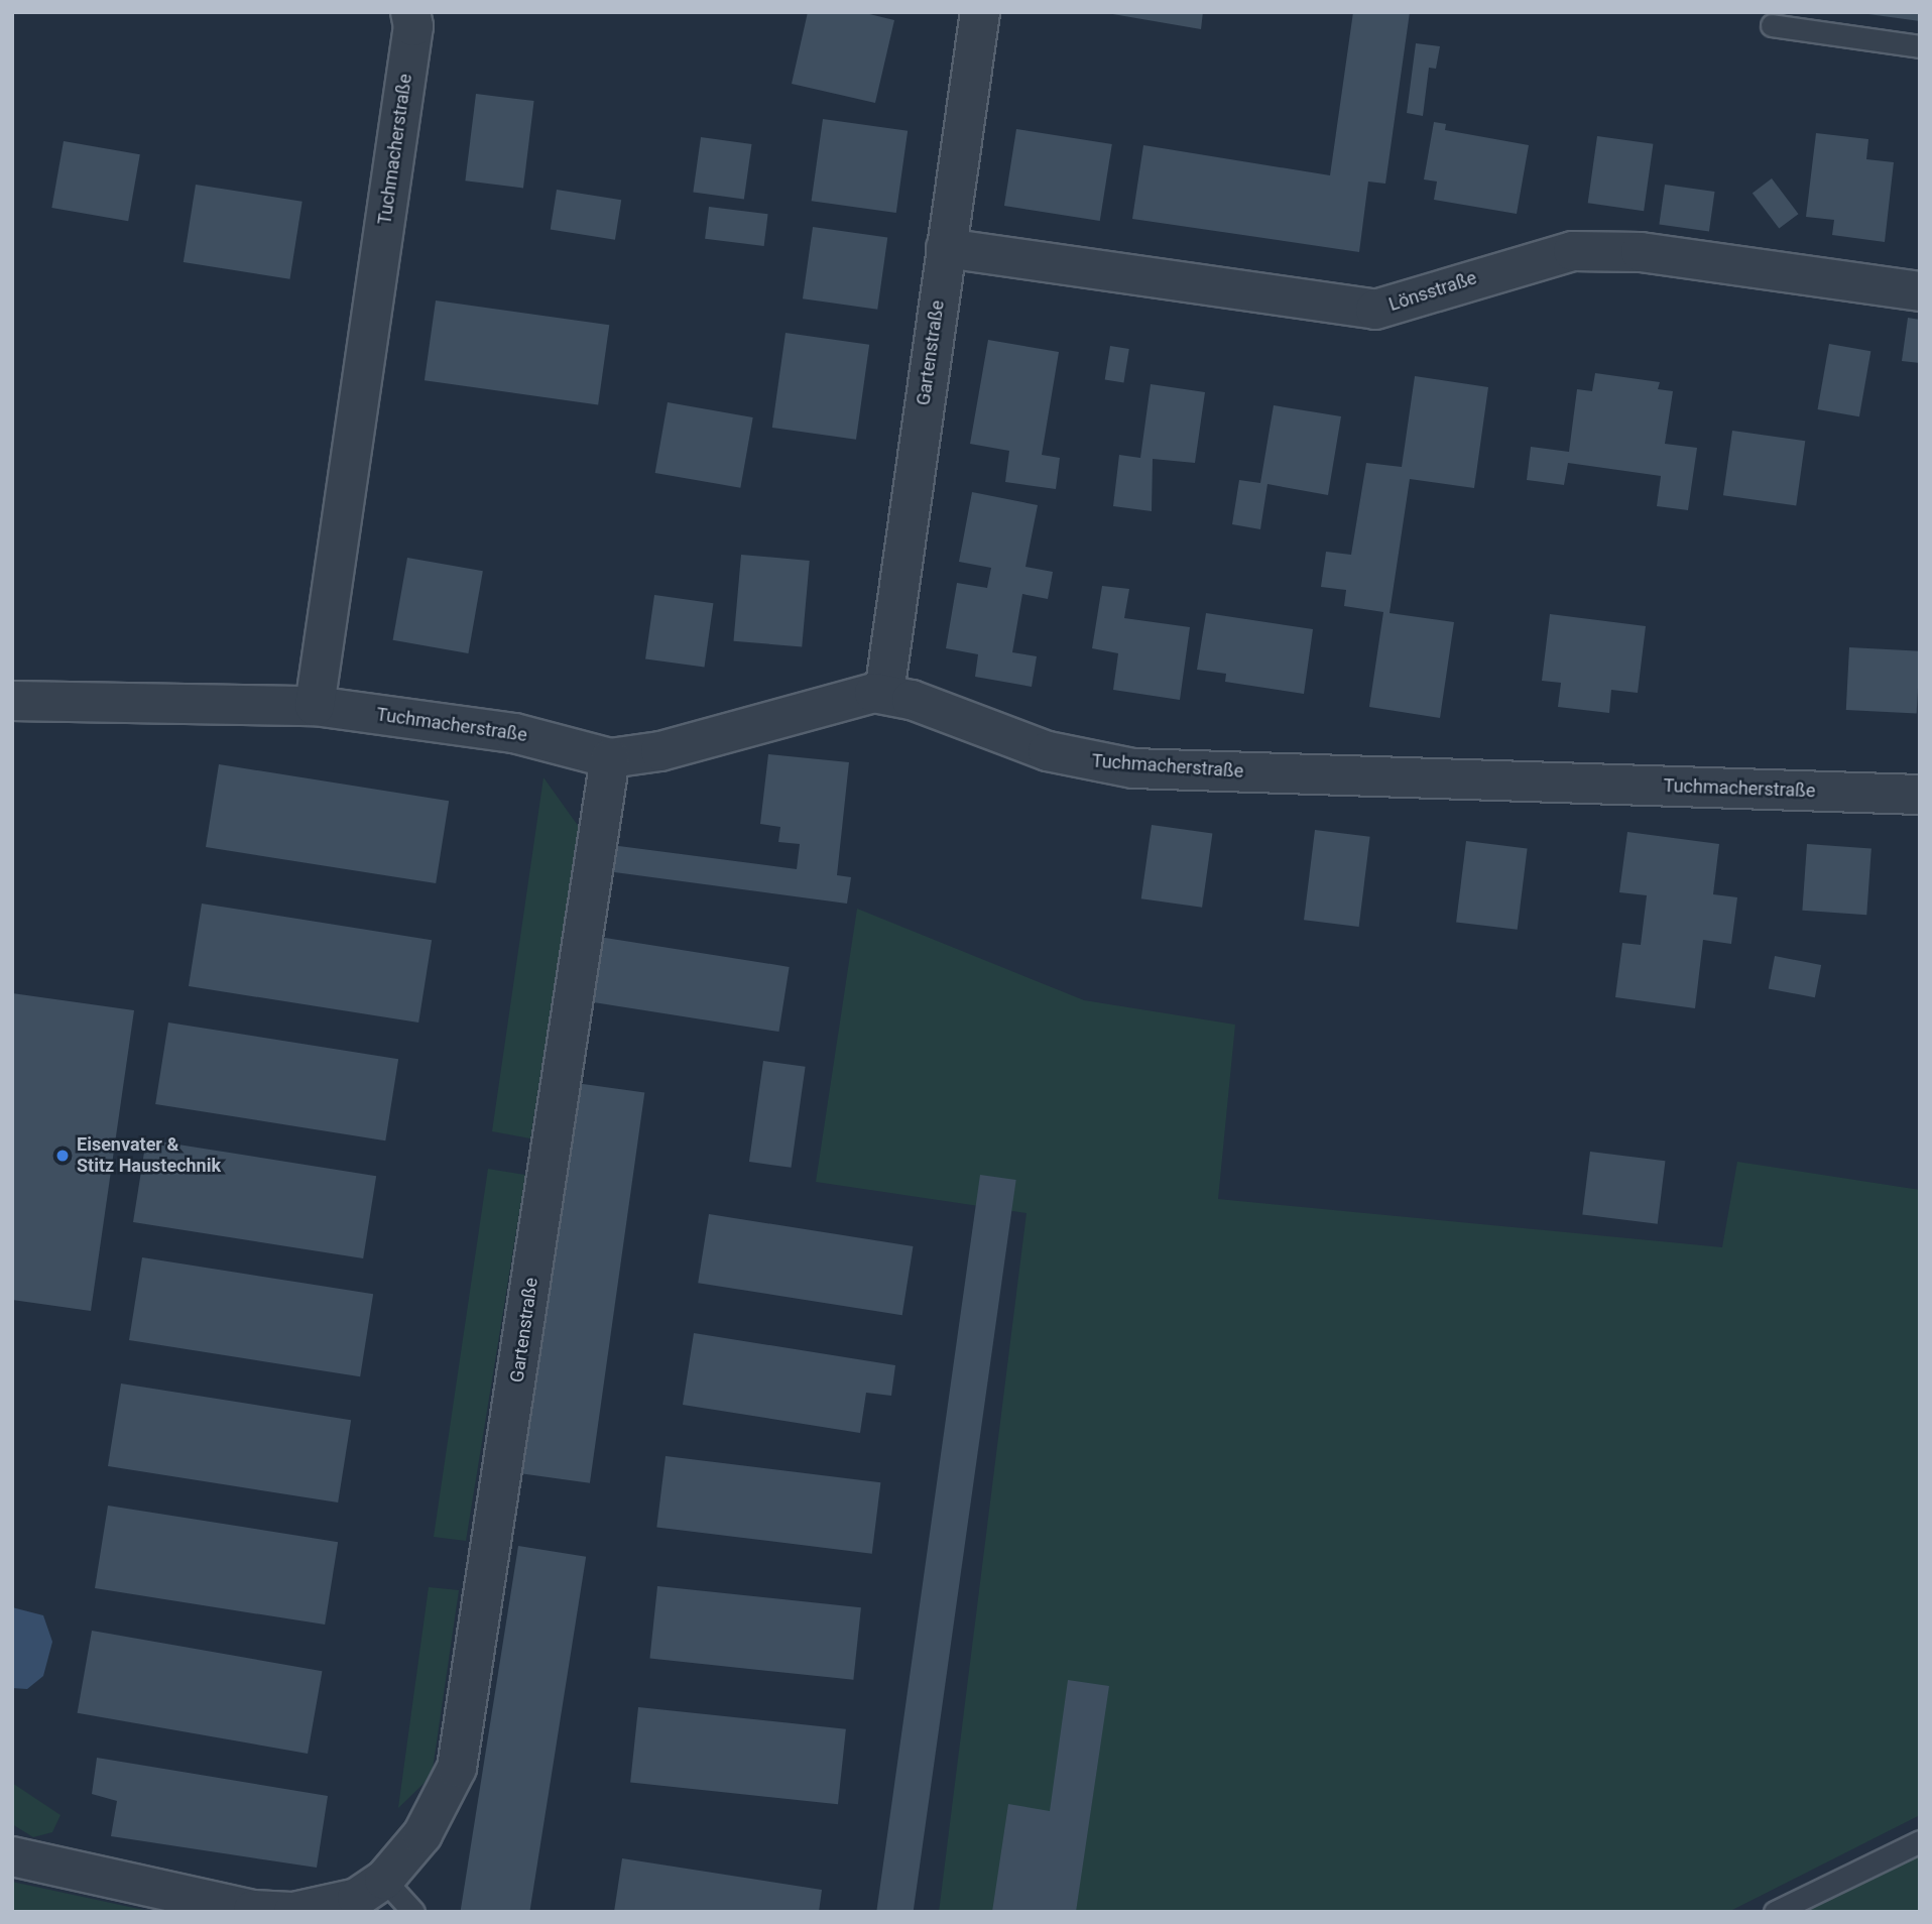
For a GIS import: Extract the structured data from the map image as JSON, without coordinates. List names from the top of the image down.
{
  "streets": {
    "street": ["Tuchmacherstraße", "Lönsstraße", "Gartenstraße"]
  },
  "crossings": [
    ["Tuchmacherstraße", "Gartenstraße"],
    ["Lönsstraße", "Gartenstraße"]
  ],
  "places": ["Eisenvater & Stitz Haustechnik"]
}
